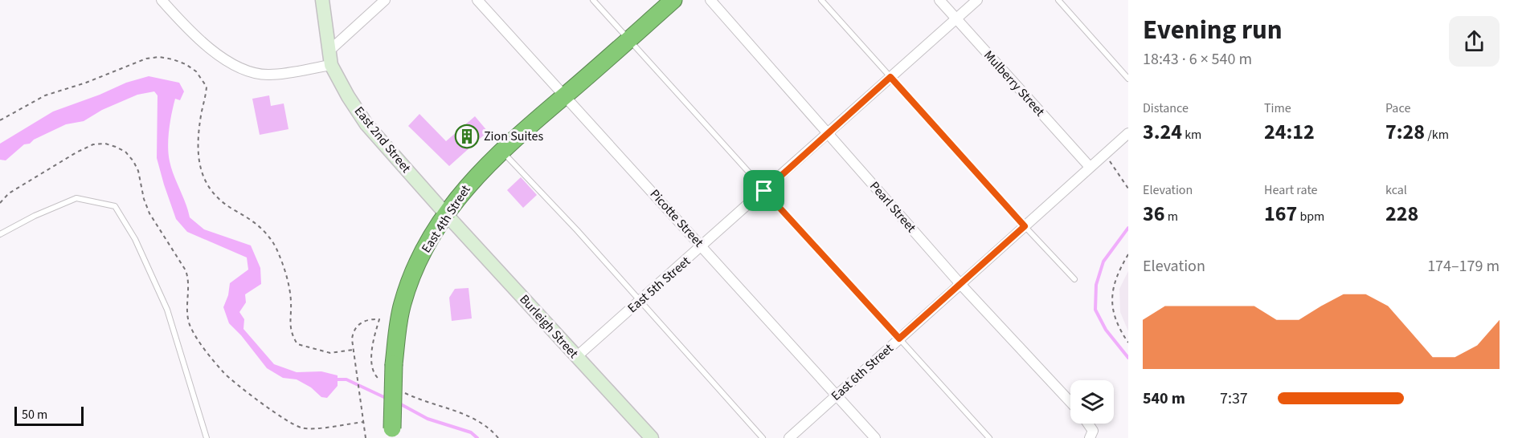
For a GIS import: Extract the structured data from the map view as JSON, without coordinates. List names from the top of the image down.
{
  "streets": {
    "highway": ["East 4th Street"],
    "street": [
      "Mulberry Street",
      "East 2nd Street",
      "Pearl Street",
      "Picotte Street",
      "East 5th Street",
      "Burleigh Street",
      "East 6th Street"
    ]
  },
  "crossings": [
    ["Mulberry Street", "East 5th Street"],
    ["Mulberry Street", "East 6th Street"],
    ["East 2nd Street", "East 4th Street"],
    ["East 2nd Street", "Burleigh Street"],
    ["Pearl Street", "East 5th Street"],
    ["Pearl Street", "East 6th Street"],
    ["Picotte Street", "East 4th Street"],
    ["Picotte Street", "East 5th Street"],
    ["Picotte Street", "East 6th Street"],
    ["East 4th Street", "Burleigh Street"],
    ["East 5th Street", "Burleigh Street"]
  ],
  "places": {
    "building": ["Zion Suites"]
  },
  "scale_bar": "50 m",
  "page": {
    "heading": ["Evening run", "18:43 · 6 × 540 m"],
    "stats": [
      ["Distance", "3.24 km"],
      ["Time", "24:12"],
      ["Pace", "7:28 /km"],
      ["Elevation", "36 m"],
      ["Heart rate", "167 bpm"],
      ["kcal", "228"]
    ],
    "chart": ["Elevation", "174–179 m"],
    "list": [
      {
        "name": "540 m",
        "note": "7:37"
      }
    ],
    "scale": "50 m"
  }
}
